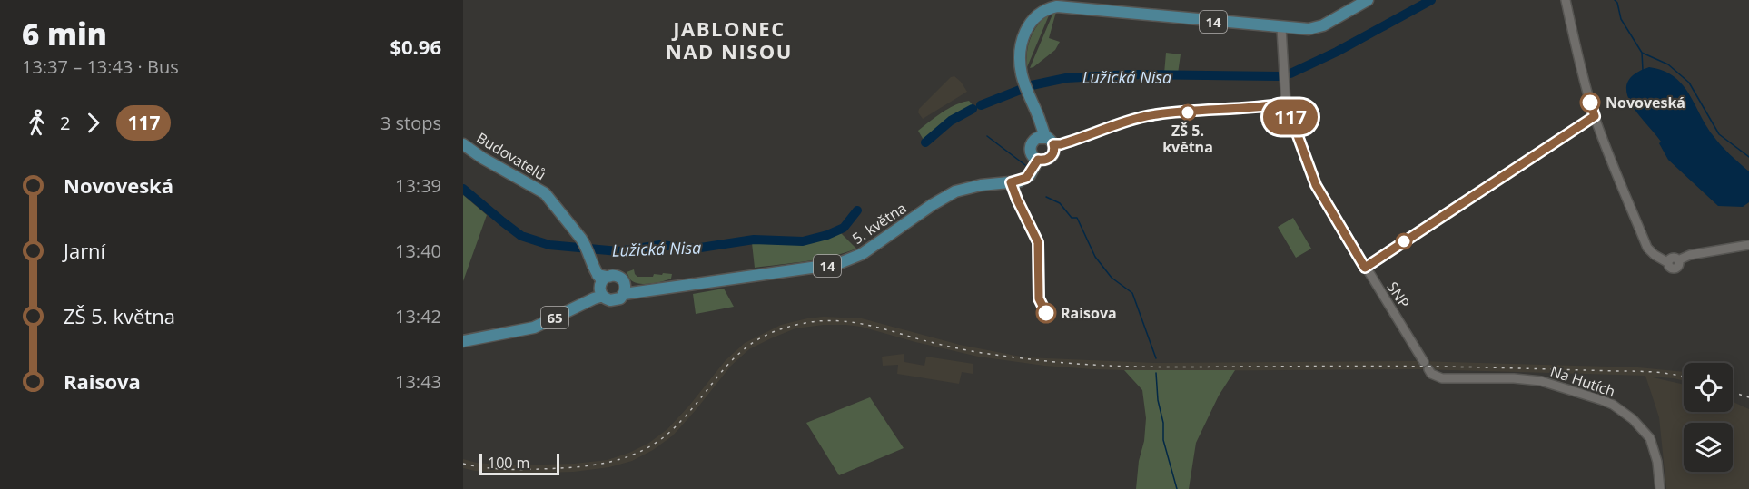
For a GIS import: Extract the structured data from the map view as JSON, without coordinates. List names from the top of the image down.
{
  "streets": {
    "main road": [
      "14",
      "Budovatelů",
      "5. května",
      "65"
    ],
    "street": ["SNP", "Na Hutích"]
  },
  "crossings": [
    ["14", "5. května"],
    ["14", "SNP"],
    ["Budovatelů", "5. května"],
    ["Budovatelů", "65"],
    ["5. května", "65"],
    ["SNP", "Na Hutích"]
  ],
  "districts": ["JABLONEC NAD NISOU"],
  "water": ["Lužická Nisa"],
  "places": ["Novoveská", "ZŠ 5. května", "Raisova"],
  "lines": ["bus line 117"],
  "scale_bar": "100 m",
  "page": {
    "heading": ["6 min", "13:37 – 13:43 · Bus", "$0.96"],
    "on_map": "117",
    "legs": ["2", "117", "3 stops"],
    "list": [
      {
        "name": "Novoveská",
        "value": "13:39"
      },
      {
        "name": "Jarní",
        "value": "13:40"
      },
      {
        "name": "ZŠ 5. května",
        "value": "13:42"
      },
      {
        "name": "Raisova",
        "value": "13:43"
      }
    ],
    "scale": "100 m"
  }
}
